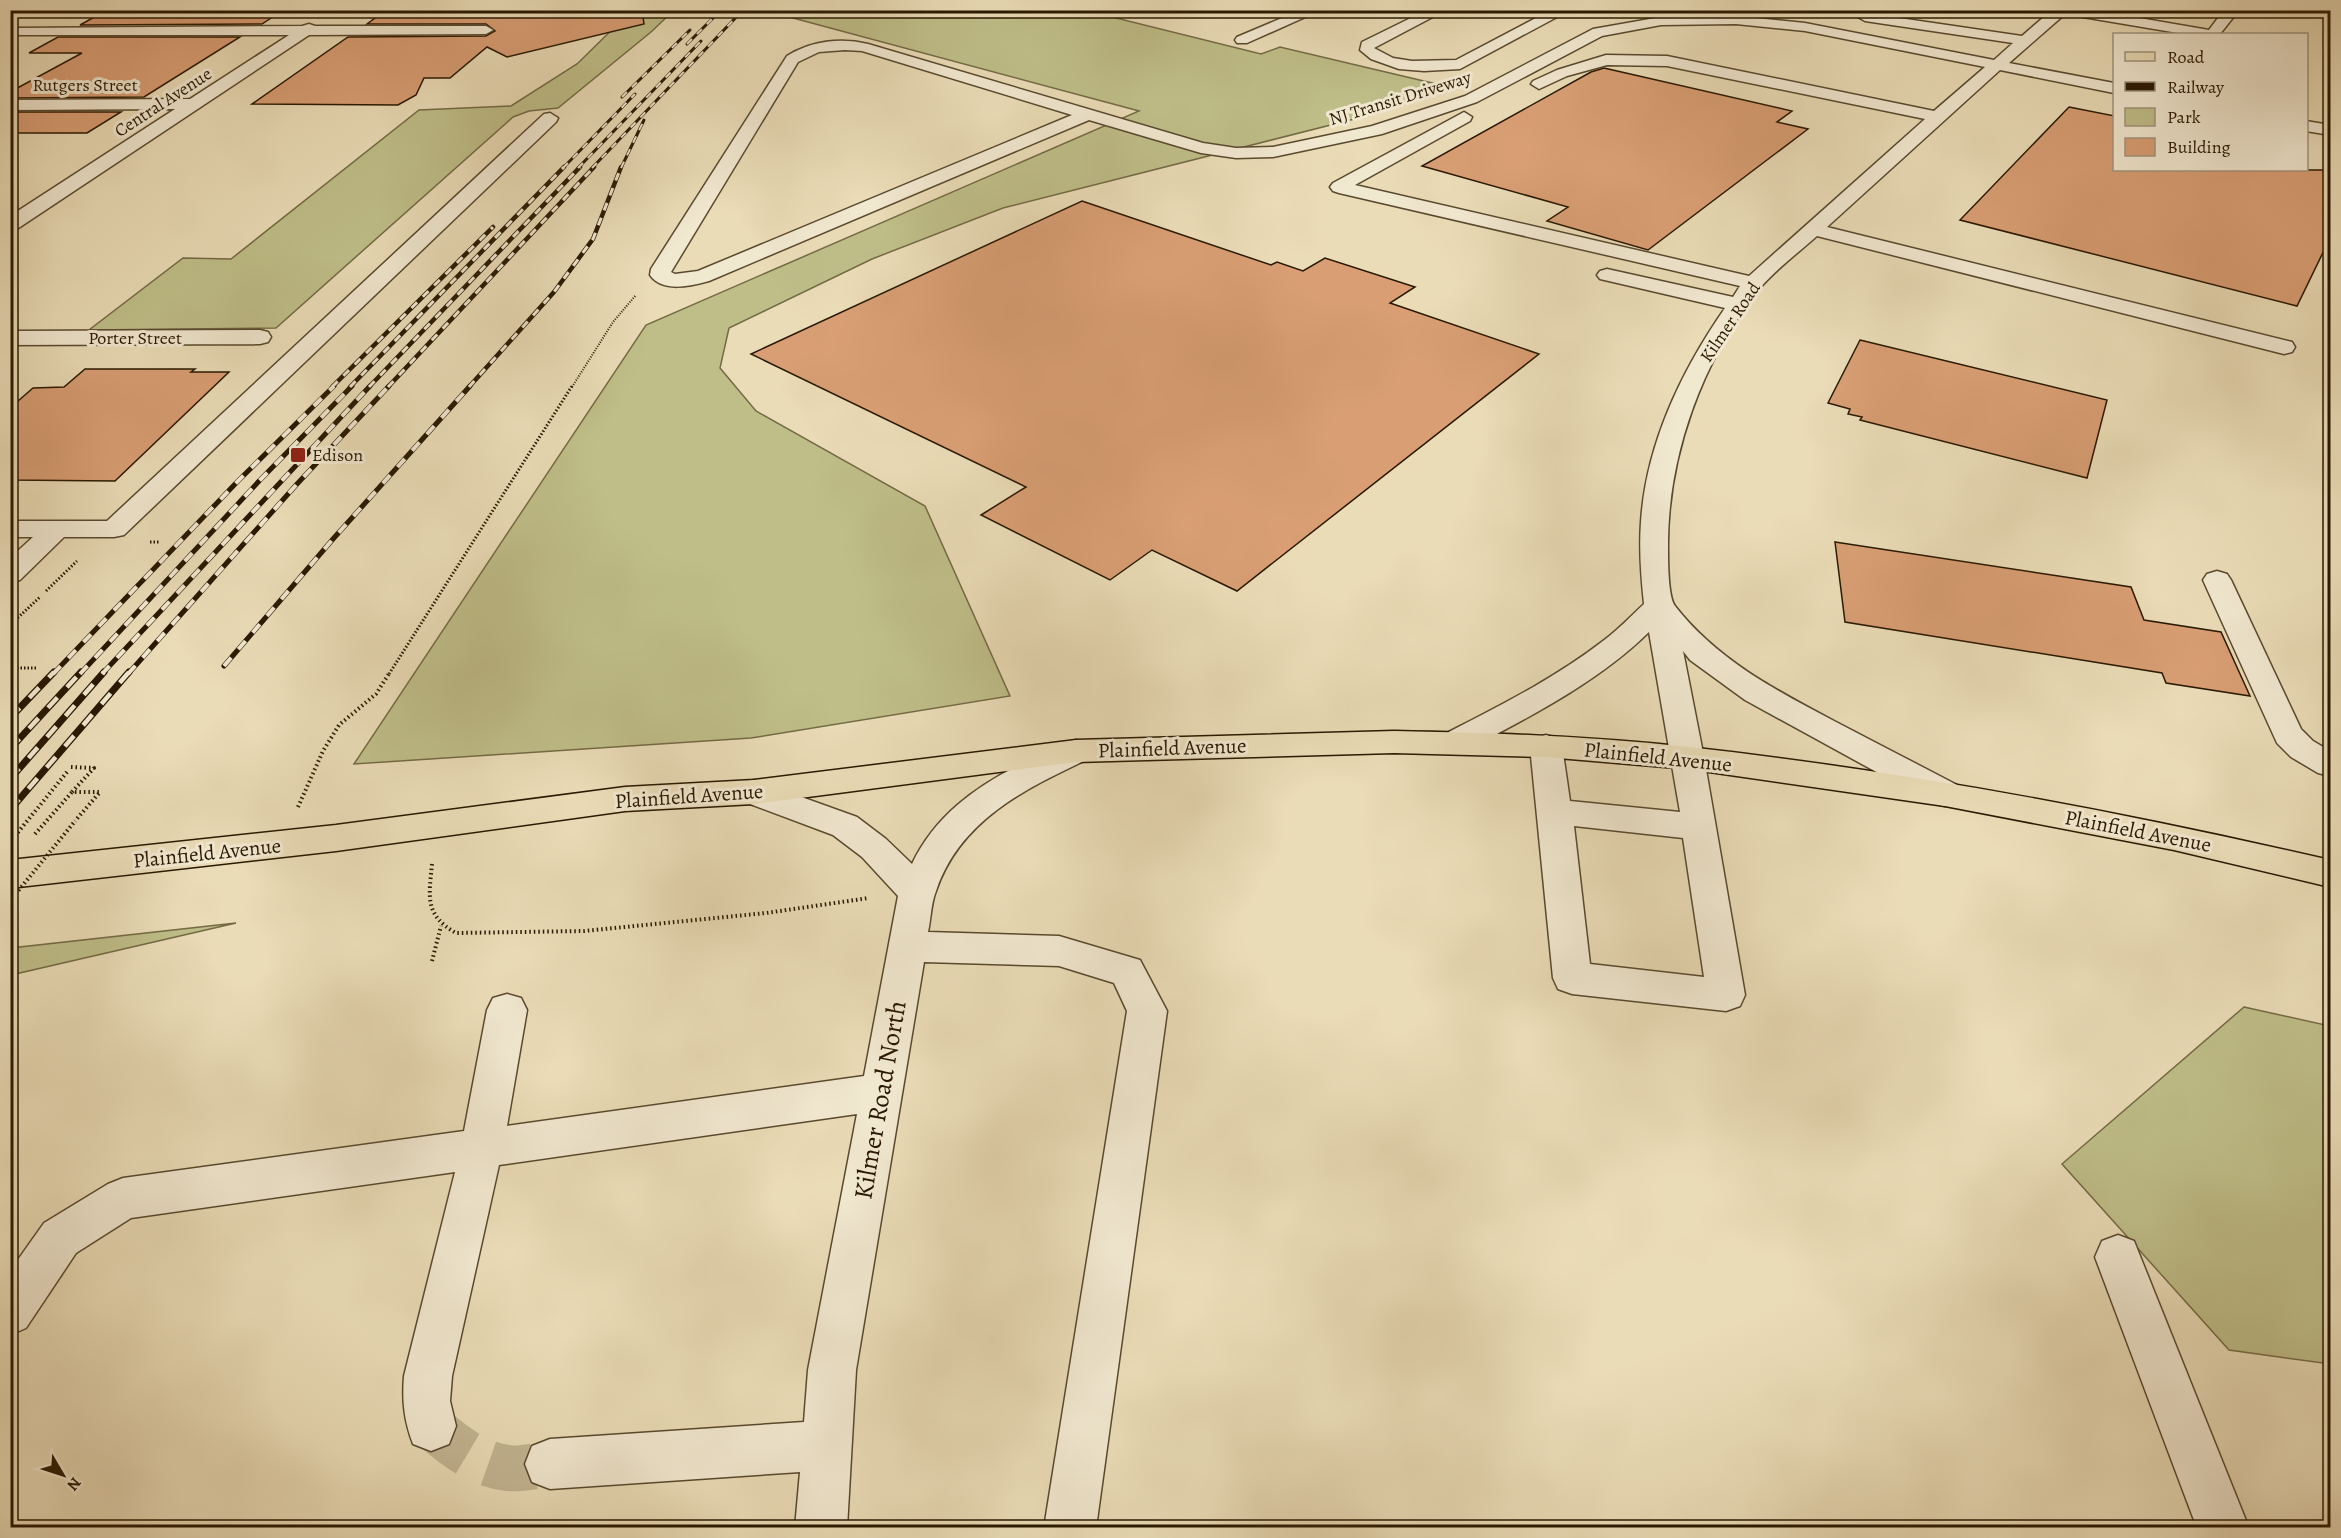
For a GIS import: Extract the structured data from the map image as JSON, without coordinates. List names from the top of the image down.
{
  "streets": {
    "main road": ["Plainfield Avenue"],
    "street": [
      "Rutgers Street",
      "NJ Transit Driveway",
      "Central Avenue",
      "Kilmer Road",
      "Porter Street",
      "Kilmer Road North"
    ]
  },
  "crossings": [
    ["Rutgers Street", "Central Avenue"],
    ["NJ Transit Driveway", "Kilmer Road"],
    ["Kilmer Road", "Plainfield Avenue"],
    ["Plainfield Avenue", "Kilmer Road North"]
  ],
  "places": {
    "transit": ["Edison"]
  },
  "legend": [
    "Road",
    "Railway",
    "Park",
    "Building"
  ],
  "north": "bottom right"
}
